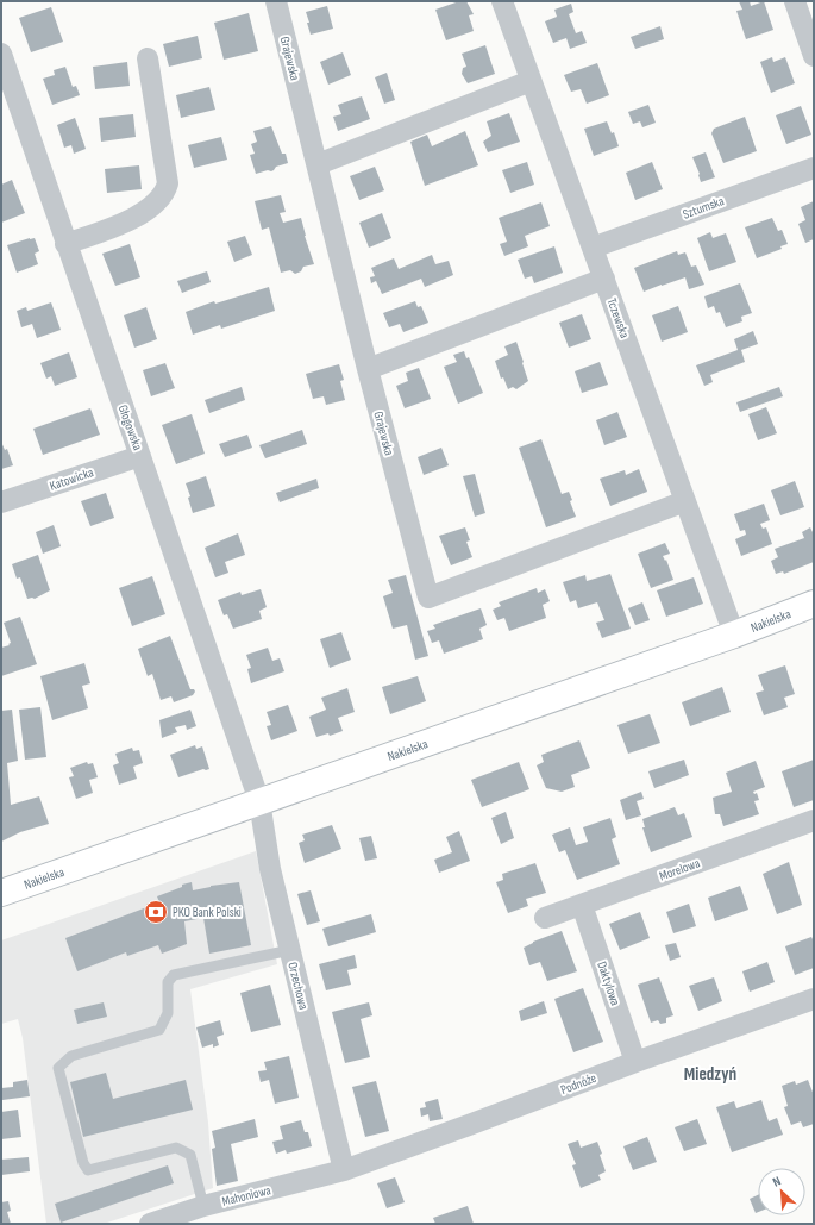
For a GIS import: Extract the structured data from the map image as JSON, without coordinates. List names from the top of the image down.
{
  "streets": {
    "main road": ["Nakielska"],
    "street": [
      "Grajewska",
      "Sztumska",
      "Tczewska",
      "Głogowska",
      "Katowicka",
      "Morelowa",
      "Daktylowa",
      "Orzechowa",
      "Podnóże",
      "Mahoniowa"
    ]
  },
  "crossings": [
    ["Grajewska", "Tczewska"],
    ["Sztumska", "Tczewska"],
    ["Tczewska", "Nakielska"],
    ["Głogowska", "Katowicka"],
    ["Głogowska", "Nakielska"],
    ["Głogowska", "Orzechowa"],
    ["Nakielska", "Orzechowa"],
    ["Morelowa", "Daktylowa"],
    ["Daktylowa", "Podnóże"],
    ["Orzechowa", "Podnóże"],
    ["Orzechowa", "Mahoniowa"],
    ["Podnóże", "Mahoniowa"]
  ],
  "districts": ["Miedzyń"],
  "places": {
    "bank": ["PKO Bank Polski"]
  },
  "north": "top left"
}
